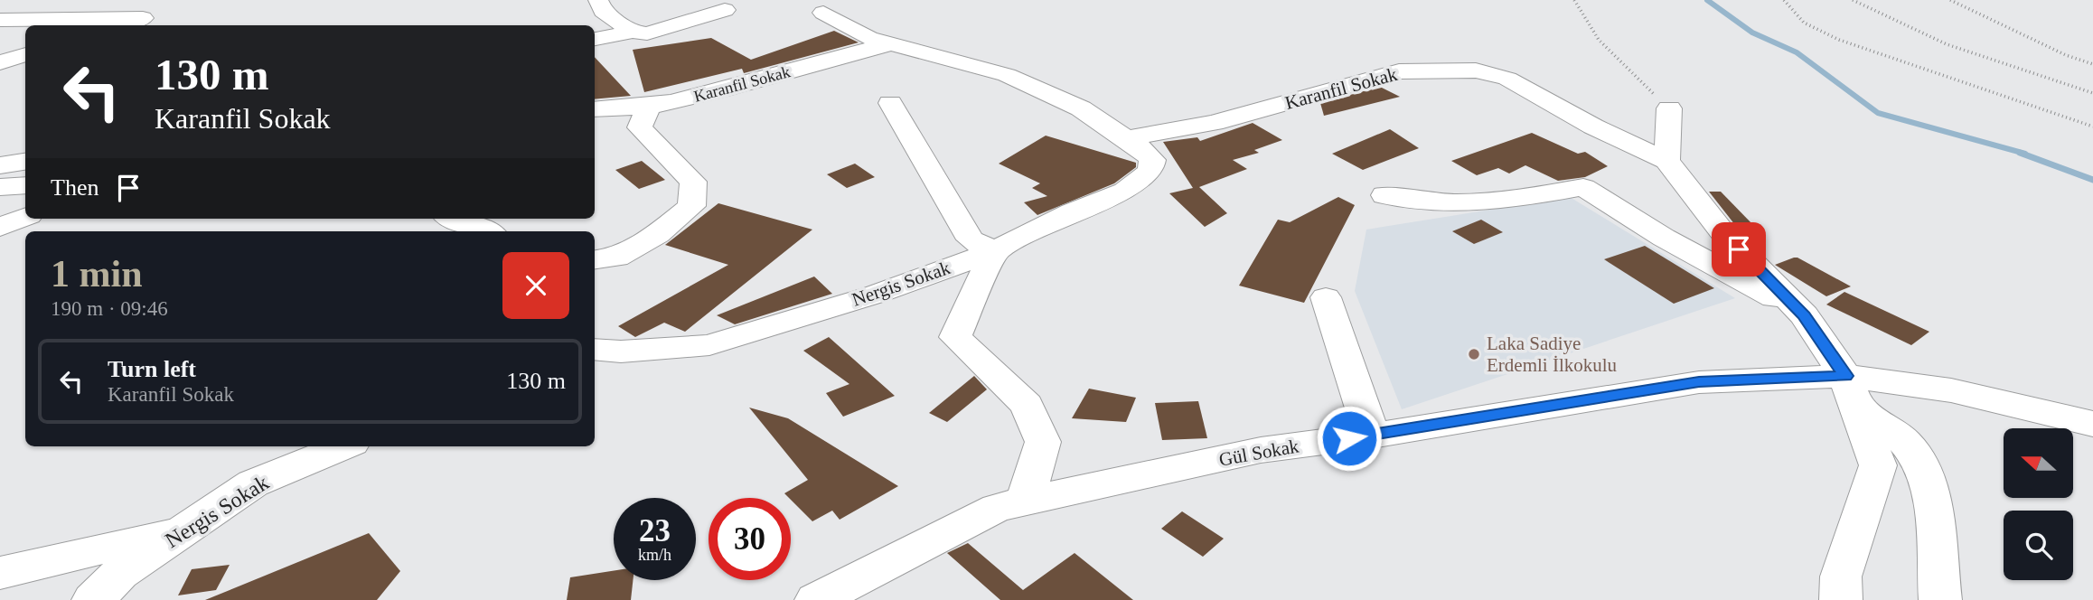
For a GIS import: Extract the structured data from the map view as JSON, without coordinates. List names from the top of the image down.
{
  "streets": {
    "street": ["Karanfil Sokak", "Nergis Sokak", "Gül Sokak"]
  },
  "crossings": [
    ["Karanfil Sokak", "Nergis Sokak"],
    ["Karanfil Sokak", "Gül Sokak"]
  ],
  "places": ["Laka Sadiye Erdemli İlkokulu"],
  "north": "left",
  "page": {
    "turn": ["130 m", "Karanfil Sokak"],
    "then": "Then",
    "heading": ["1 min", "190 m · 09:46"],
    "list": [
      {
        "name": "Turn left",
        "note": "Karanfil Sokak",
        "value": "130 m"
      }
    ],
    "speed": "23 km/h",
    "limit": "30"
  }
}
